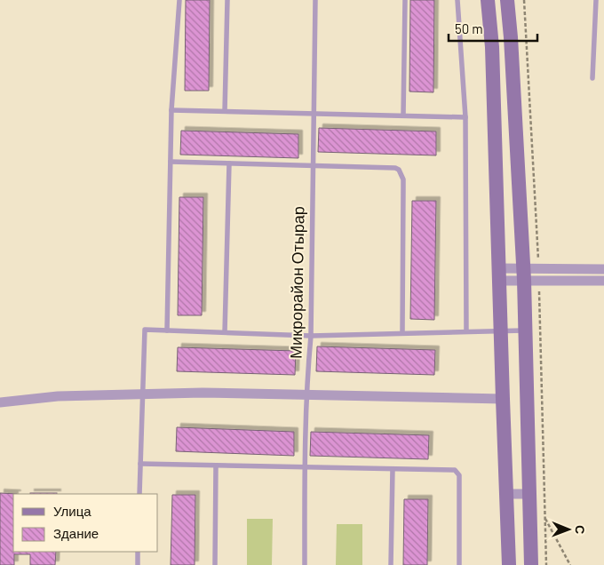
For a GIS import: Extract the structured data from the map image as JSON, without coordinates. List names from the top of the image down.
{
  "streets": {
    "lane": ["Микрорайон Отырар"]
  },
  "legend": ["Улица", "Здание"],
  "scale_bar": "50 m",
  "north": "right"
}
